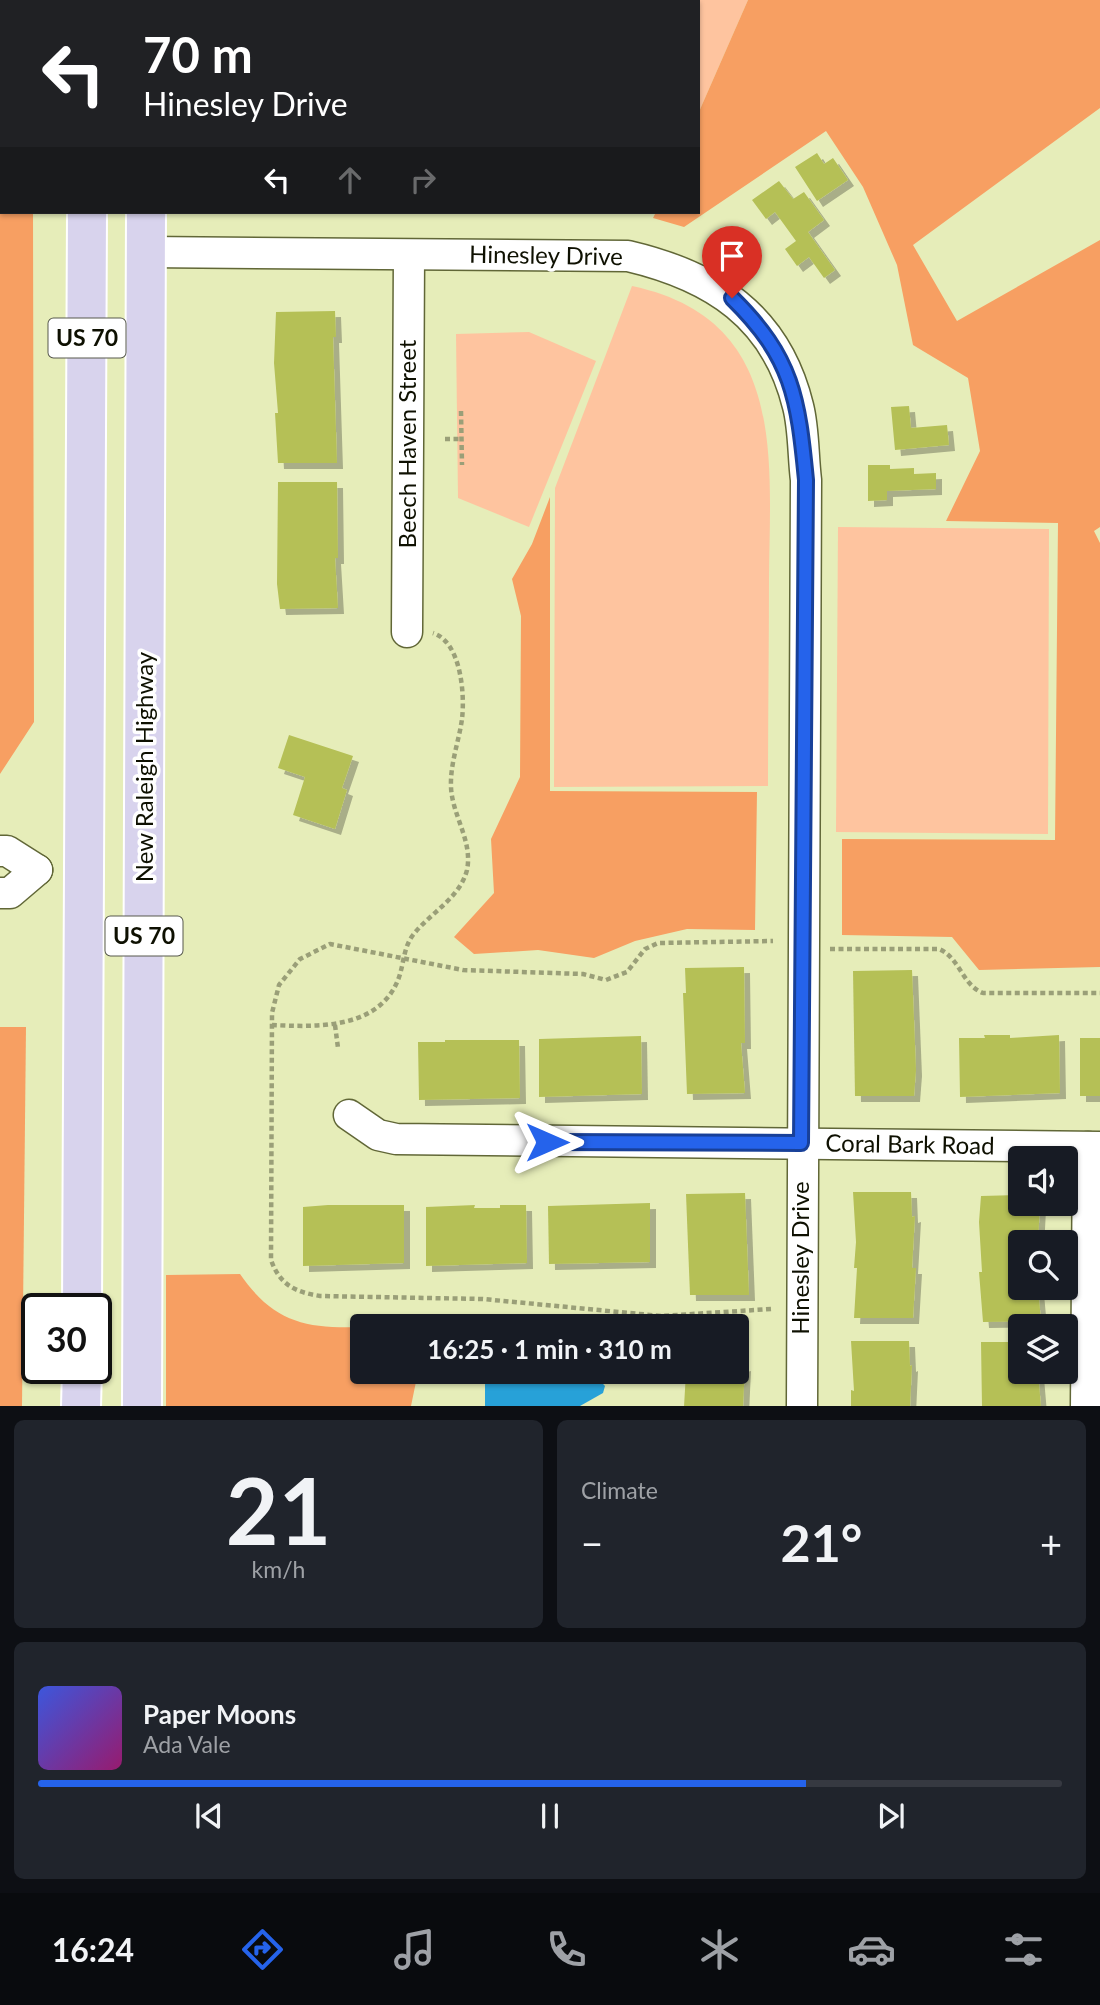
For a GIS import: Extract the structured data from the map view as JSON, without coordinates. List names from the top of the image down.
{
  "streets": {
    "highway": ["US 70", "New Raleigh Highway"],
    "street": ["Hinesley Drive", "Beech Haven Street", "Coral Bark Road"]
  },
  "crossings": [
    ["Hinesley Drive", "Beech Haven Street"],
    ["Hinesley Drive", "New Raleigh Highway"],
    ["Hinesley Drive", "Coral Bark Road"]
  ],
  "page": {
    "turn": ["70 m", "Hinesley Drive"],
    "limit": "30",
    "trip": "16:25 · 1 min · 310 m",
    "tile": [
      ["21", "km/h"],
      "Climate"
    ],
    "heat": ["−", "21°", "+"],
    "song": ["Paper Moons", "Ada Vale"],
    "tabs": "16:24"
  }
}
